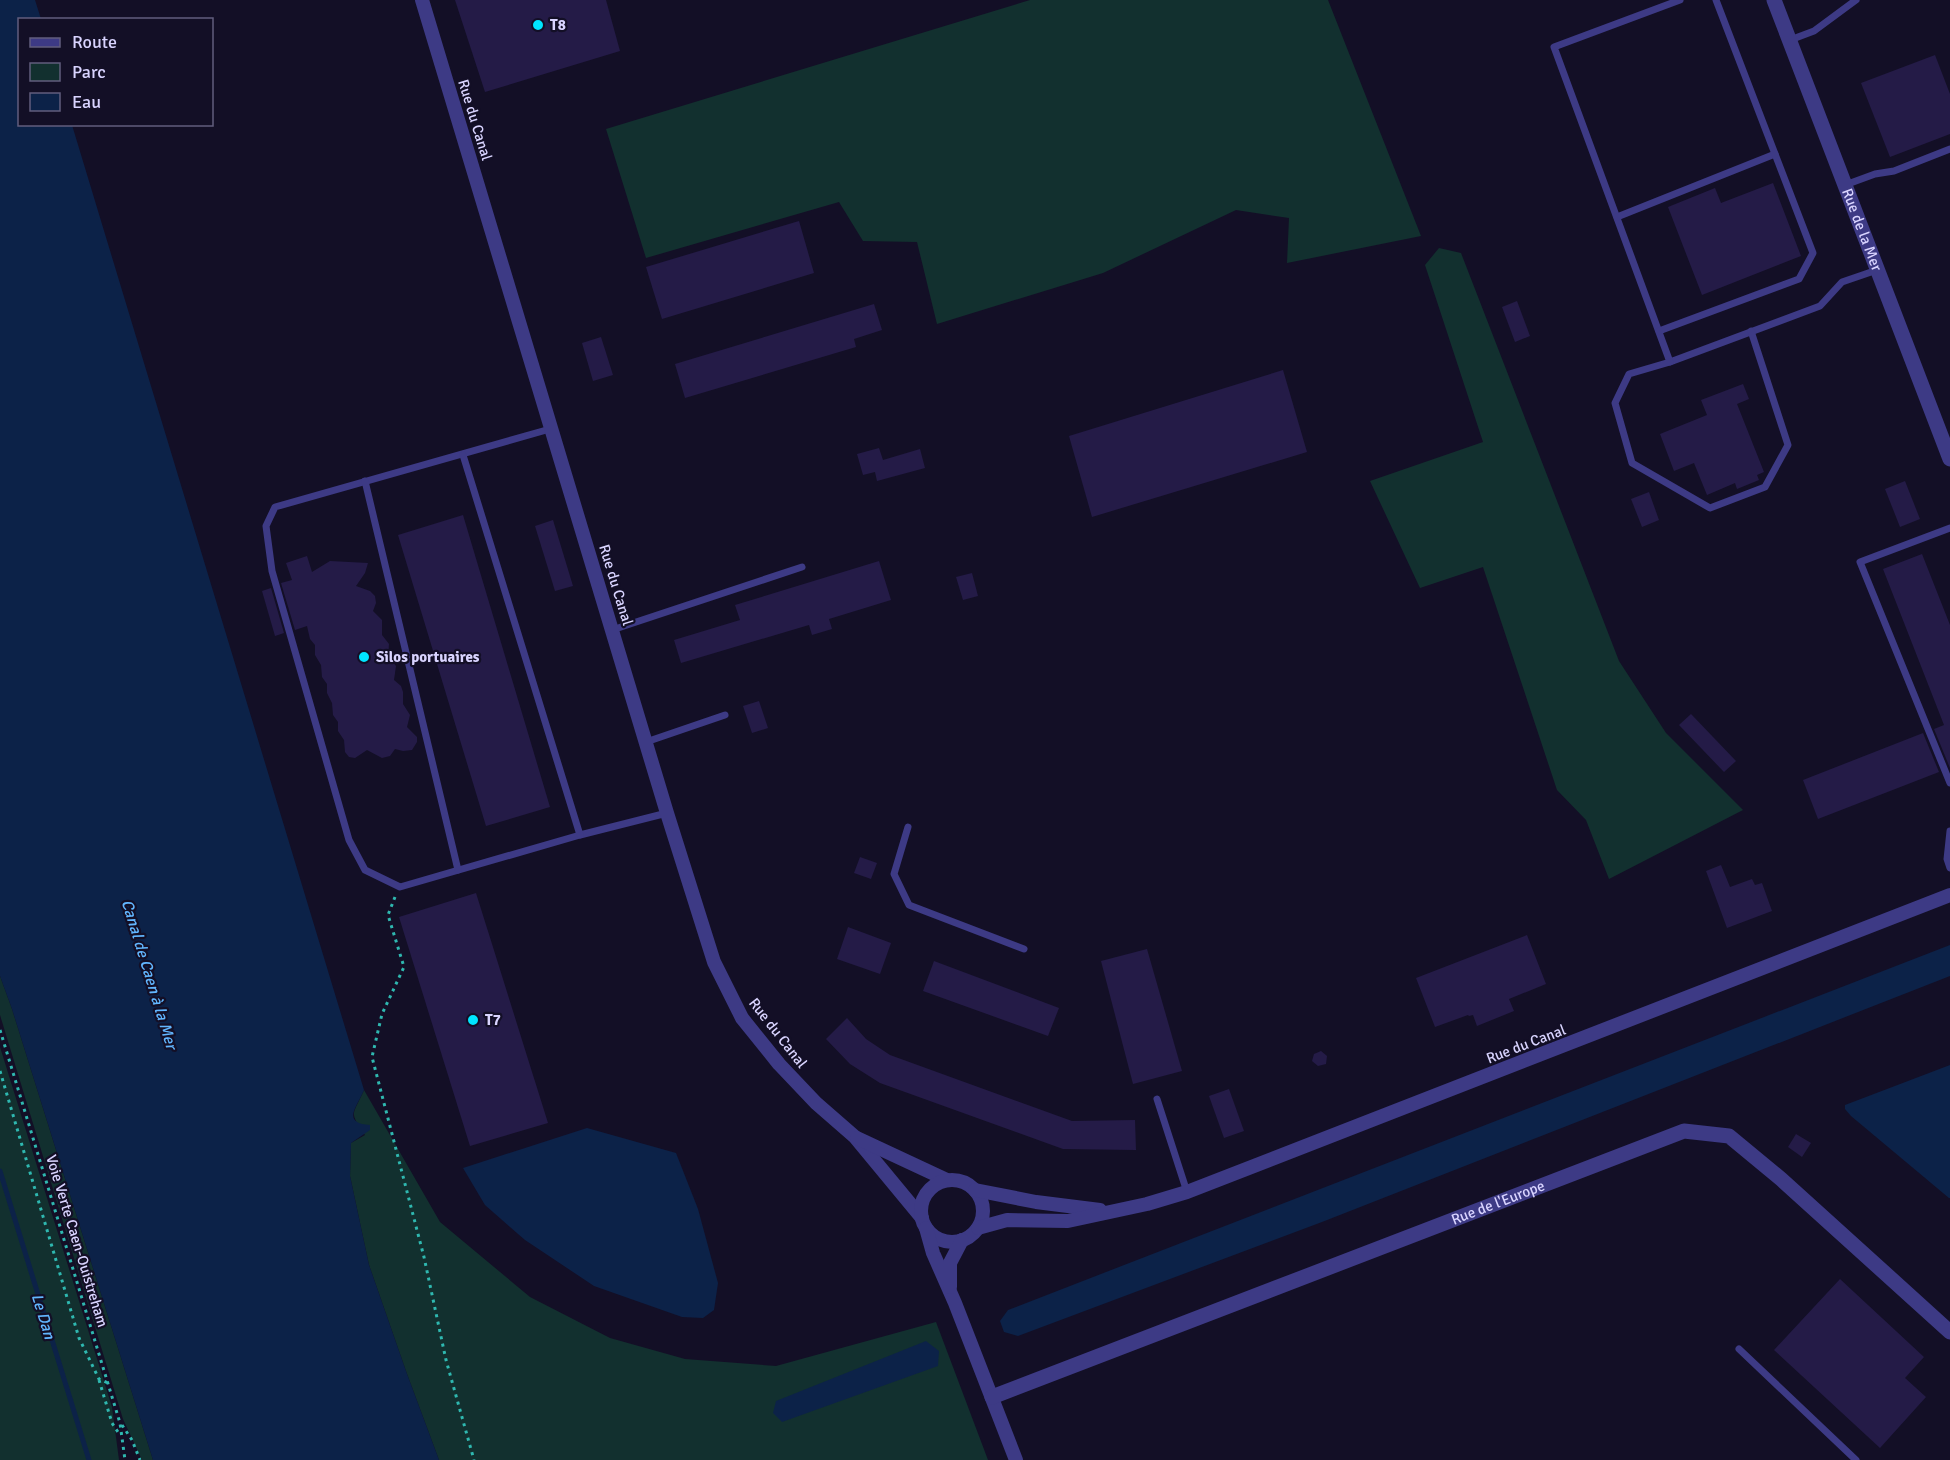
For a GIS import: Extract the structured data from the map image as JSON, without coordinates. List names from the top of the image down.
{
  "streets": {
    "street": ["Rue du Canal", "Rue de la Mer", "Rue de l'Europe"],
    "path": ["Voie Verte Caen-Ouistreham"]
  },
  "water": ["Canal de Caen à la Mer", "Le Dan"],
  "places": ["T8", "Silos portuaires", "T7"],
  "legend": ["Route", "Parc", "Eau"]
}
